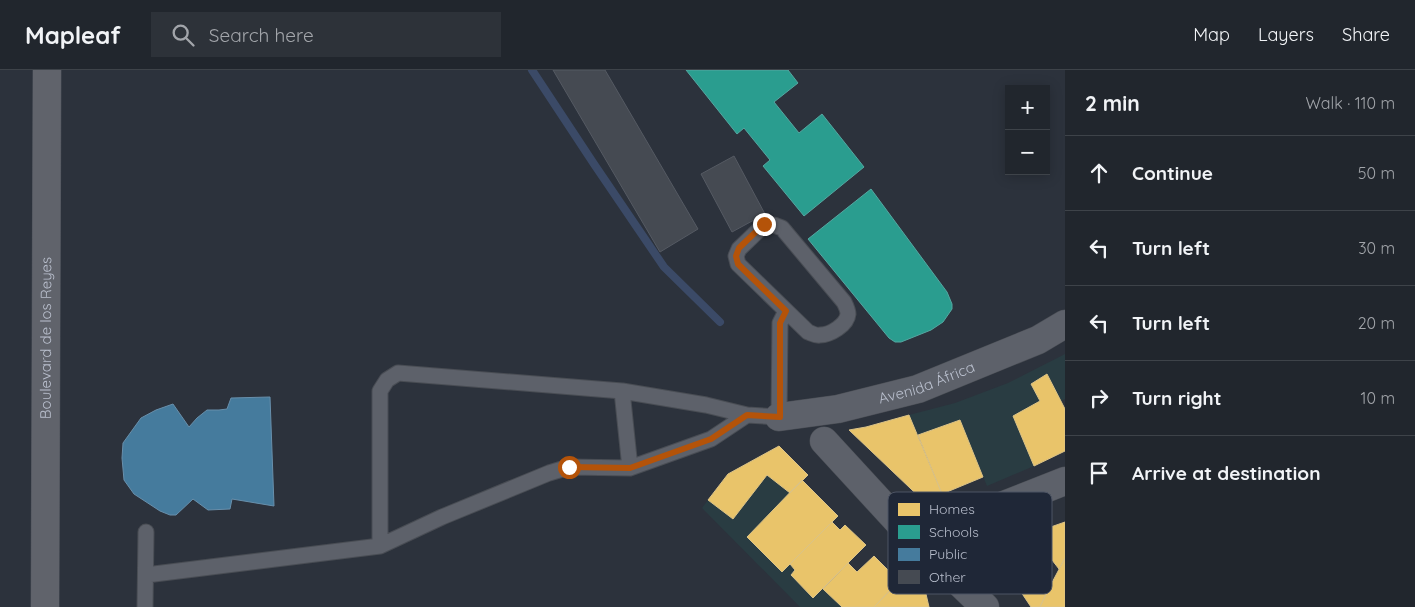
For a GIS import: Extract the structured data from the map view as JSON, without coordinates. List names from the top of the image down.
{
  "streets": {
    "main road": ["Boulevard de los Reyes"],
    "street": ["Avenida África"]
  },
  "legend": [
    "Homes",
    "Schools",
    "Public",
    "Other"
  ],
  "page": {
    "header": "Mapleaf",
    "search": "Search here",
    "nav": ["Map", "Layers", "Share"],
    "heading": ["2 min", "Walk · 110 m"],
    "map_buttons": ["+", "−"],
    "list": [
      ["Continue", "50 m"],
      ["Turn left", "30 m"],
      ["Turn left", "20 m"],
      ["Turn right", "10 m"],
      "Arrive at destination"
    ]
  }
}
